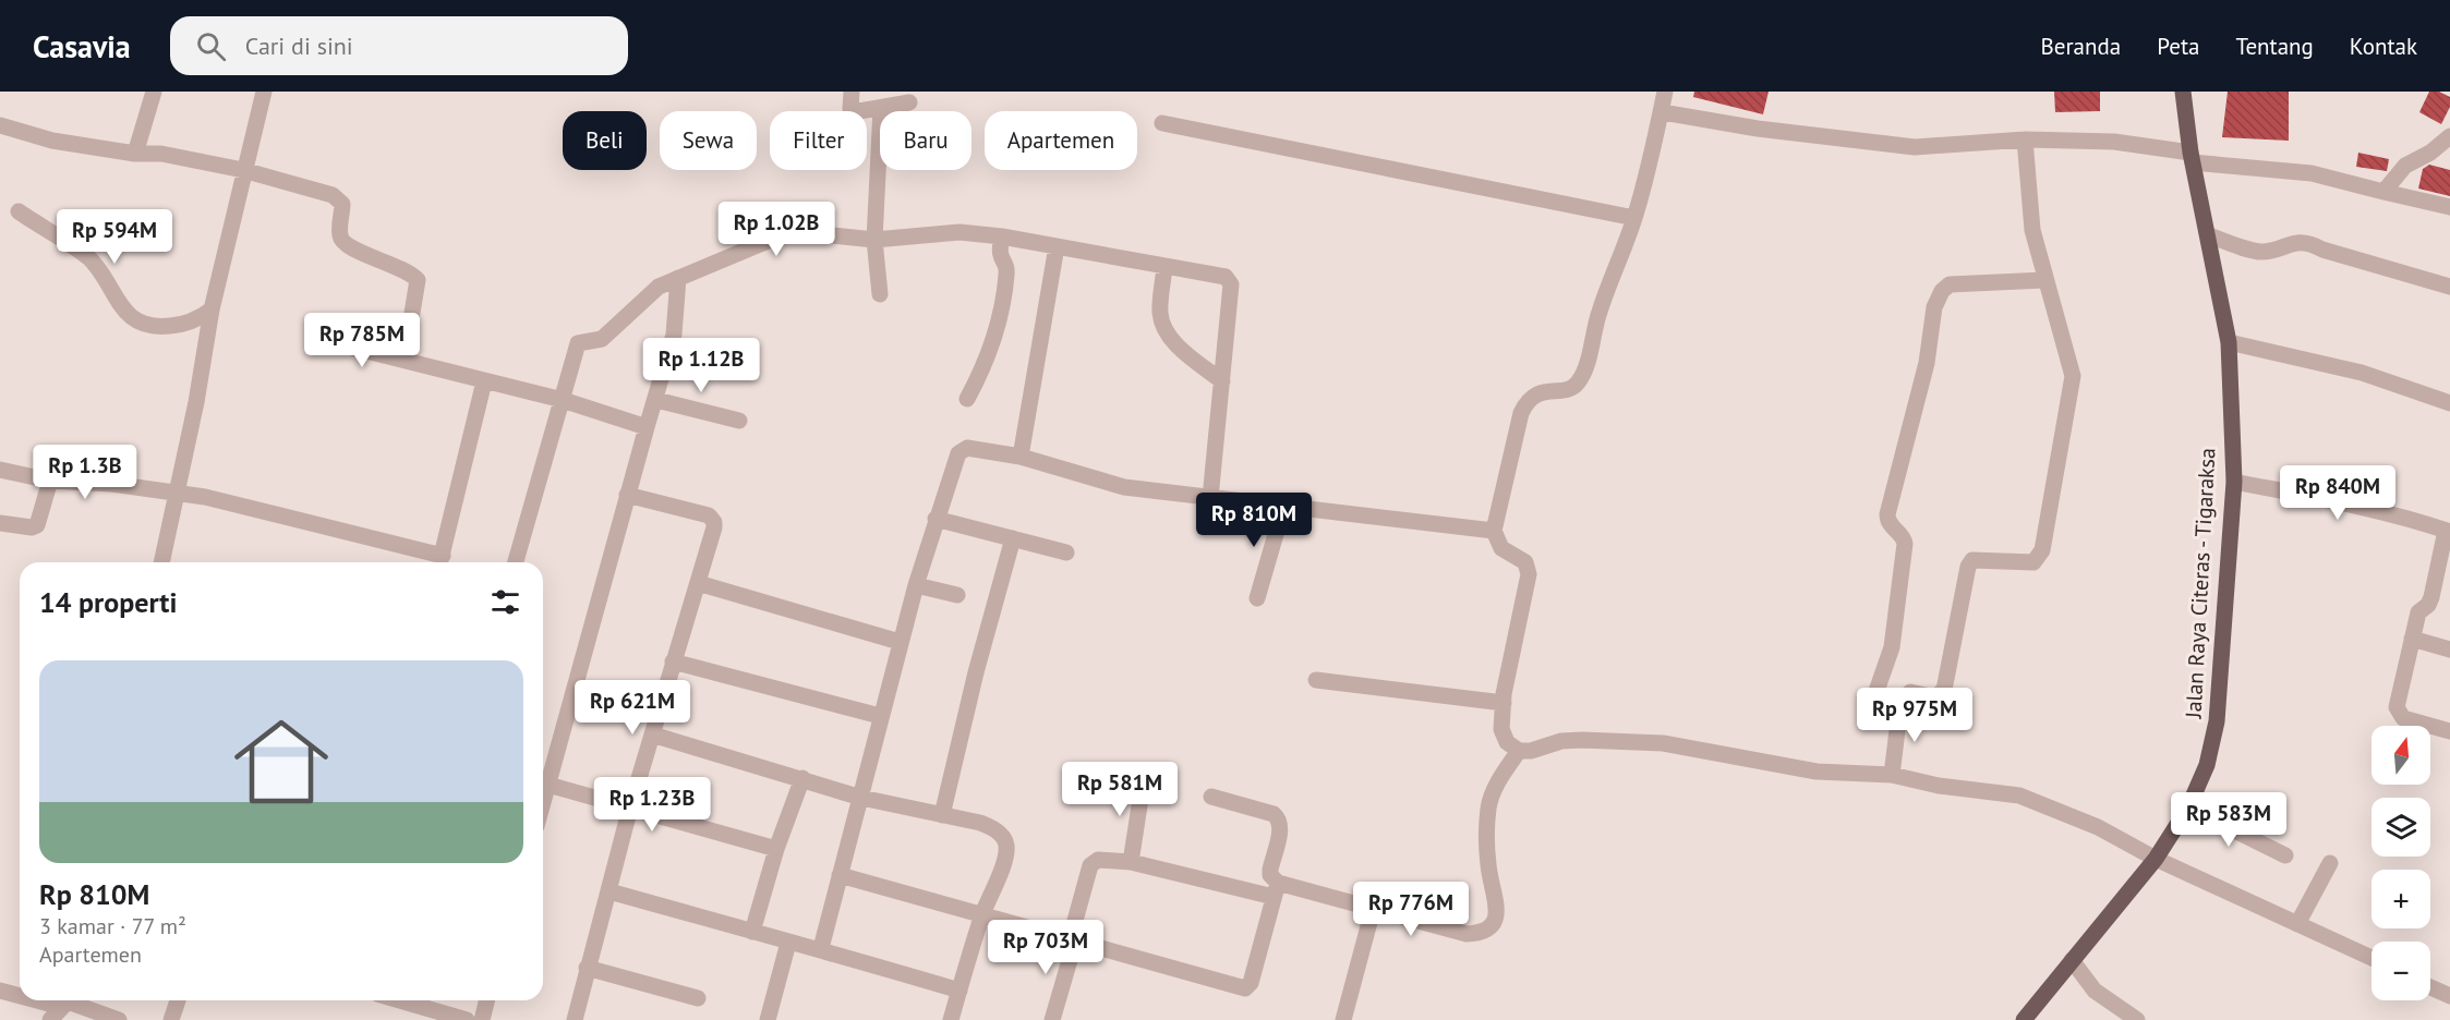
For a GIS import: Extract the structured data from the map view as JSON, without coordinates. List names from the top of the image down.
{
  "streets": {
    "main road": ["Jalan Raya Citeras - Tigaraksa"]
  },
  "north": "top",
  "page": {
    "header": "Casavia",
    "search": "Cari di sini",
    "nav": [
      "Beranda",
      "Peta",
      "Tentang",
      "Kontak"
    ],
    "chip": [
      "Beli",
      "Sewa",
      "Filter",
      "Baru",
      "Apartemen"
    ],
    "price": [
      "Rp 1.02B",
      "Rp 594M",
      "Rp 785M",
      "Rp 1.12B",
      "Rp 1.3B",
      "Rp 840M",
      "Rp 810M",
      "Rp 621M",
      "Rp 975M",
      "Rp 581M",
      "Rp 1.23B",
      "Rp 583M",
      "Rp 776M",
      "Rp 703M"
    ],
    "heading": "14 properti",
    "list": [
      {
        "name": "Rp 810M",
        "note": "3 kamar · 77 m² · Apartemen"
      }
    ],
    "map_buttons": ["+", "−"]
  }
}
